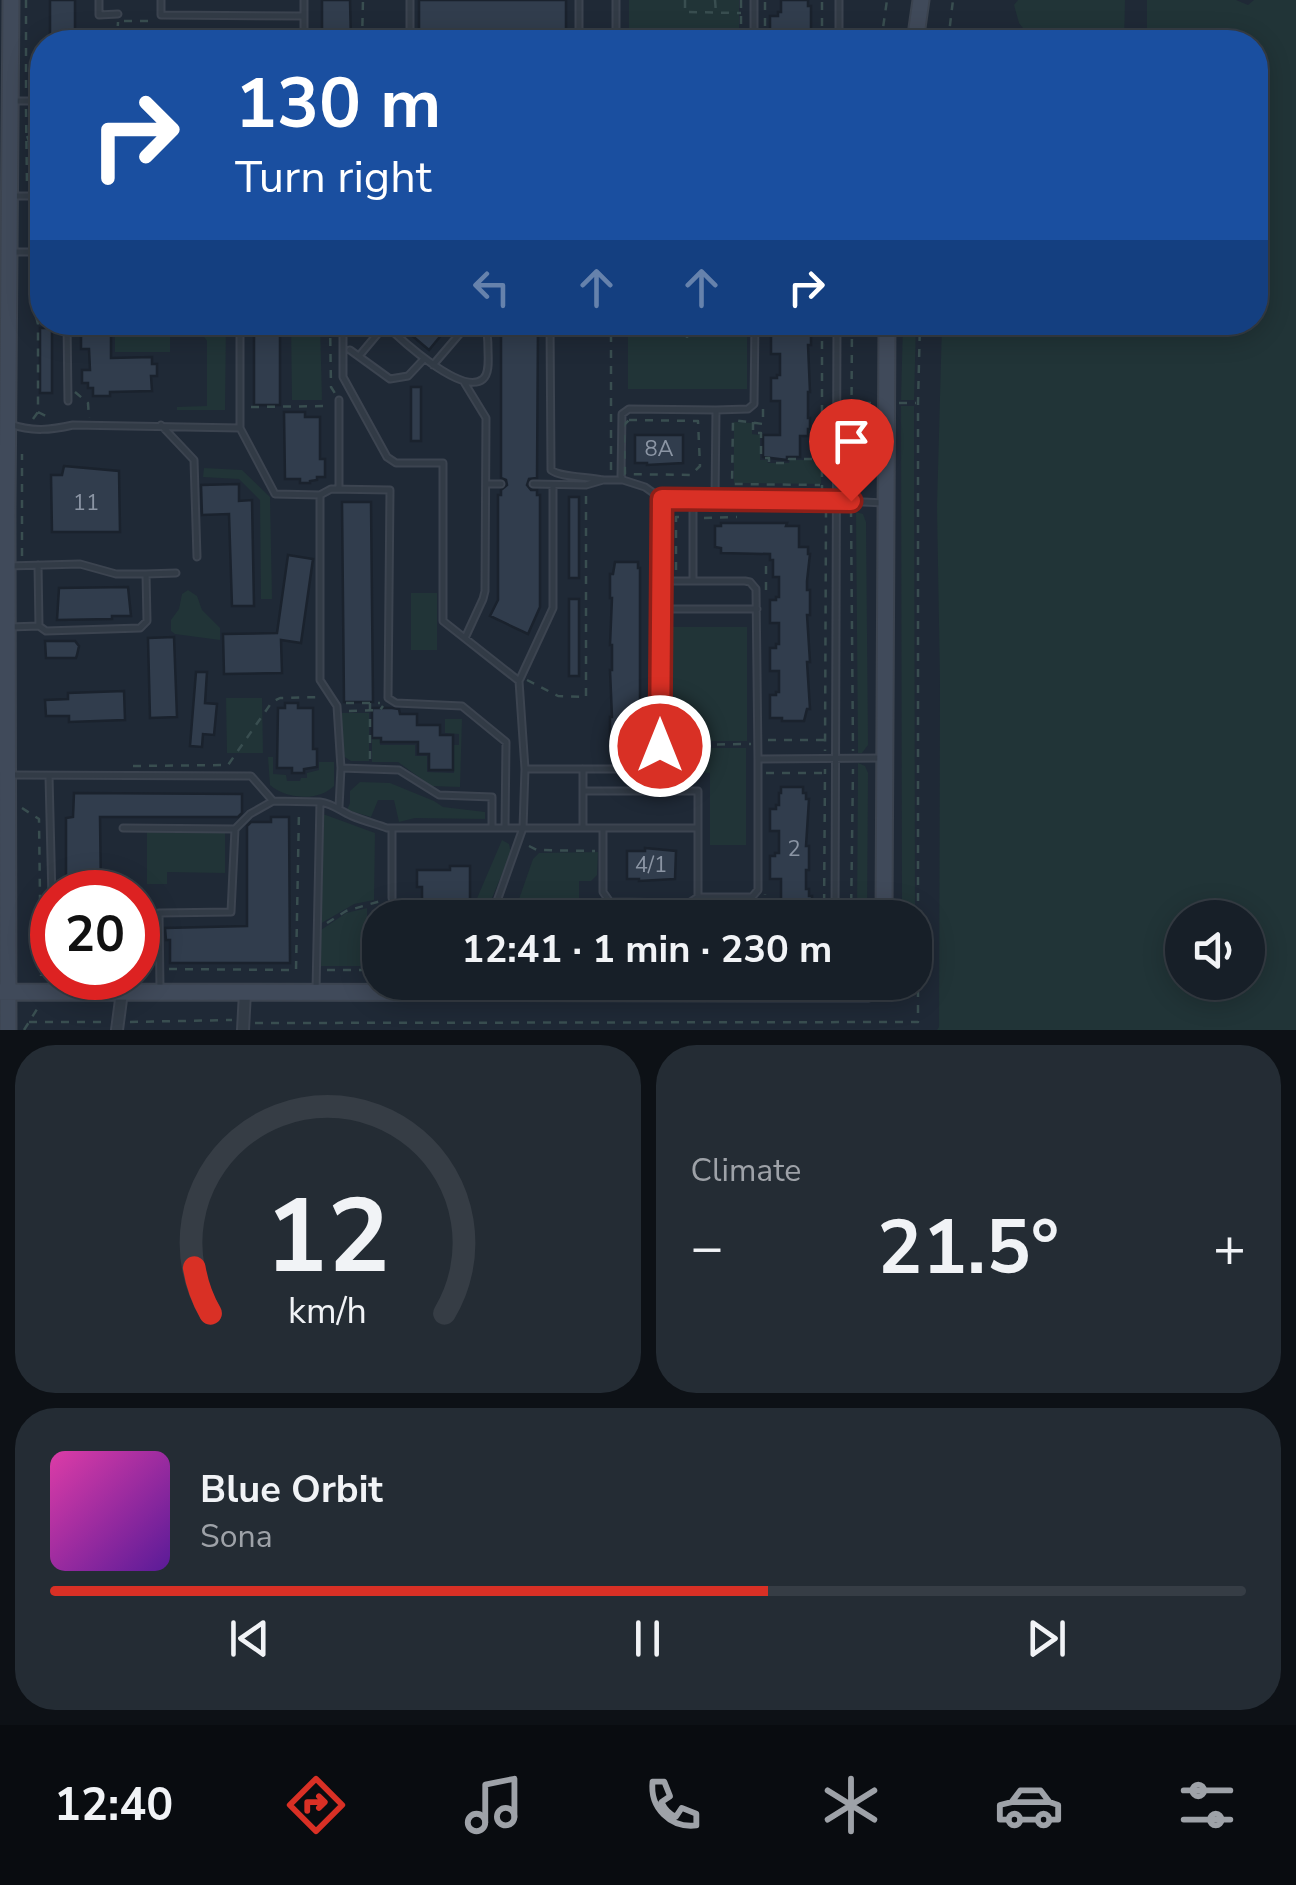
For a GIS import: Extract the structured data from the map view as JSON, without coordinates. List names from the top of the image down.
{
  "house_numbers": [
    "8А",
    "11",
    "2",
    "4/1"
  ],
  "page": {
    "turn": ["130 m", "Turn right"],
    "limit": "20",
    "trip": "12:41 · 1 min · 230 m",
    "tile": "Climate",
    "heat": ["−", "21.5°", "+"],
    "song": ["Blue Orbit", "Sona"],
    "tabs": "12:40",
    "gauge": ["12", "km/h"]
  }
}
